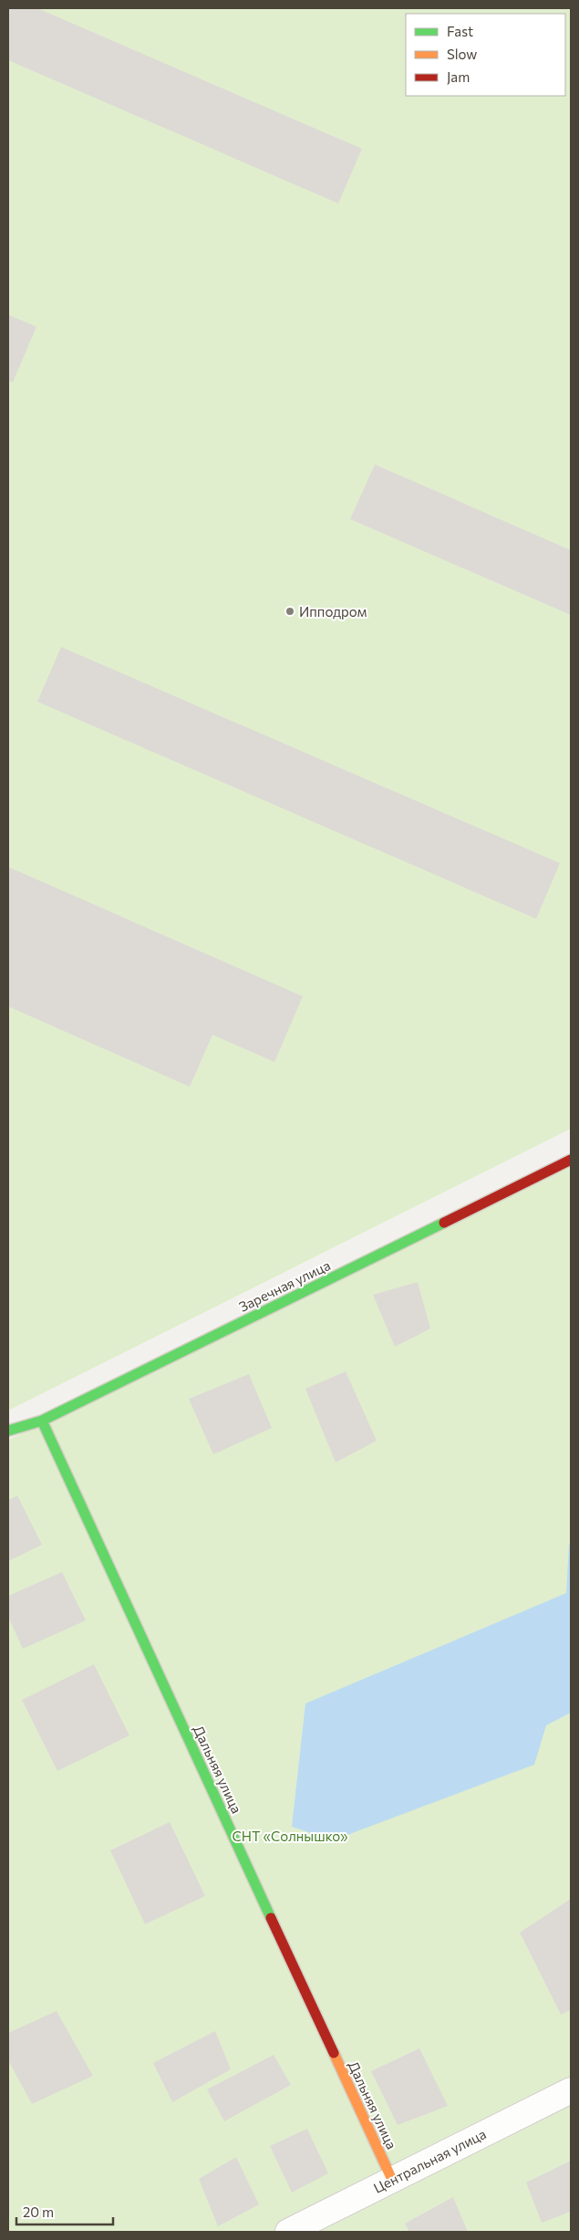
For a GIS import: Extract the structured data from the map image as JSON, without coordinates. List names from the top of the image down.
{
  "streets": {
    "street": ["Заречная улица", "Дальняя улица", "Центральная улица"]
  },
  "crossings": [
    ["Заречная улица", "Дальняя улица"],
    ["Дальняя улица", "Центральная улица"]
  ],
  "parks": ["СНТ «Солнышко»"],
  "places": ["Ипподром"],
  "legend": ["Fast", "Slow", "Jam"],
  "scale_bar": "20 m"
}
